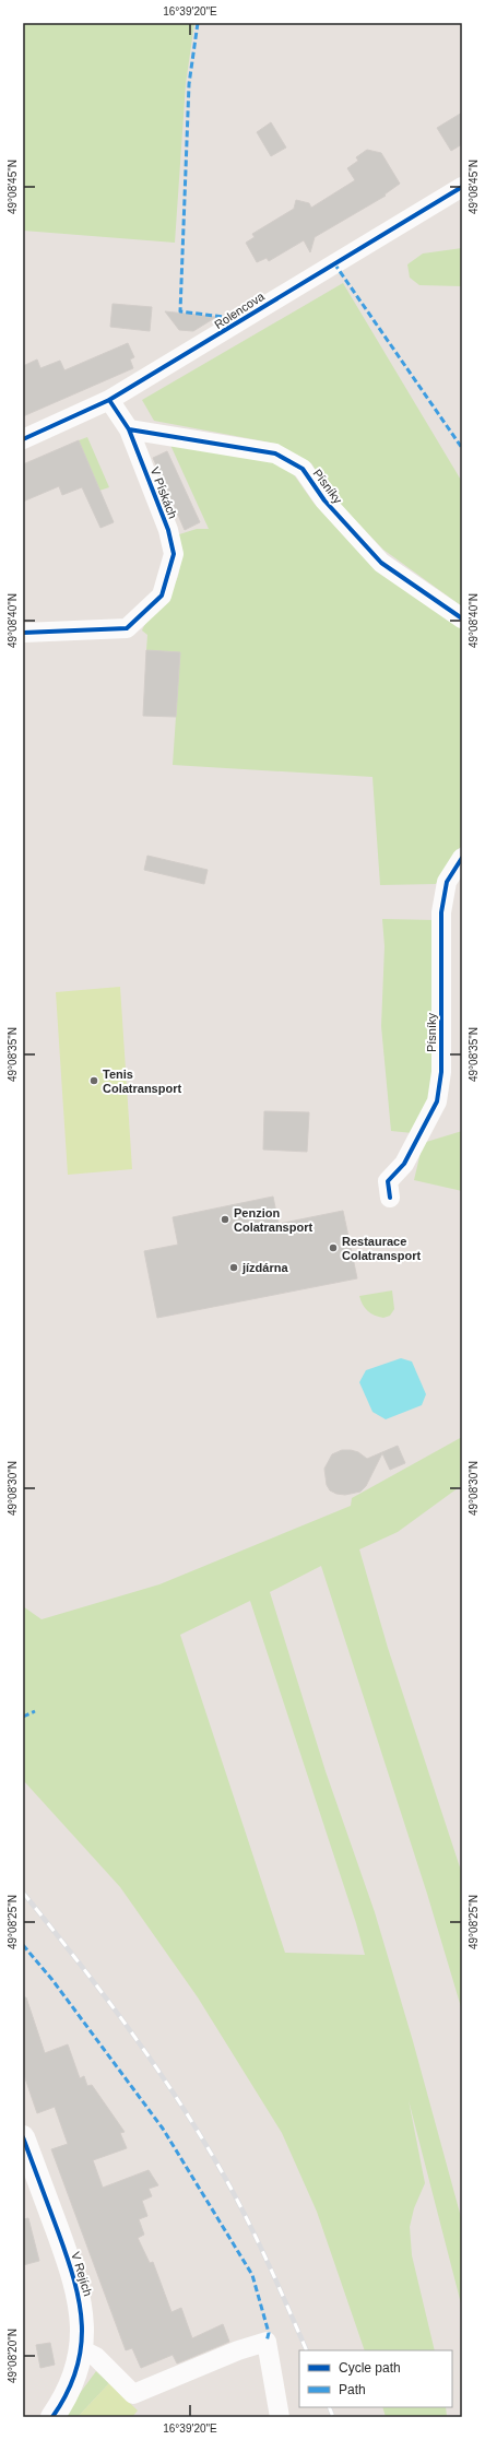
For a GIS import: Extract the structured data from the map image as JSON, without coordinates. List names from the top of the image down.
{
  "streets": {
    "street": [
      "Rolencova",
      "Písníky",
      "V Pískách",
      "V Rejích"
    ]
  },
  "crossings": [
    ["Písníky", "V Pískách"]
  ],
  "places": [
    "Tenis Colatransport",
    "Penzion Colatransport",
    "Restaurace Colatransport",
    "jízdárna"
  ],
  "legend": ["Cycle path", "Path"],
  "coordinates": [
    "16°39'20\"E",
    "49°08'45\"N",
    "49°08'40\"N",
    "49°08'35\"N",
    "49°08'30\"N",
    "49°08'25\"N",
    "49°08'20\"N"
  ]
}
